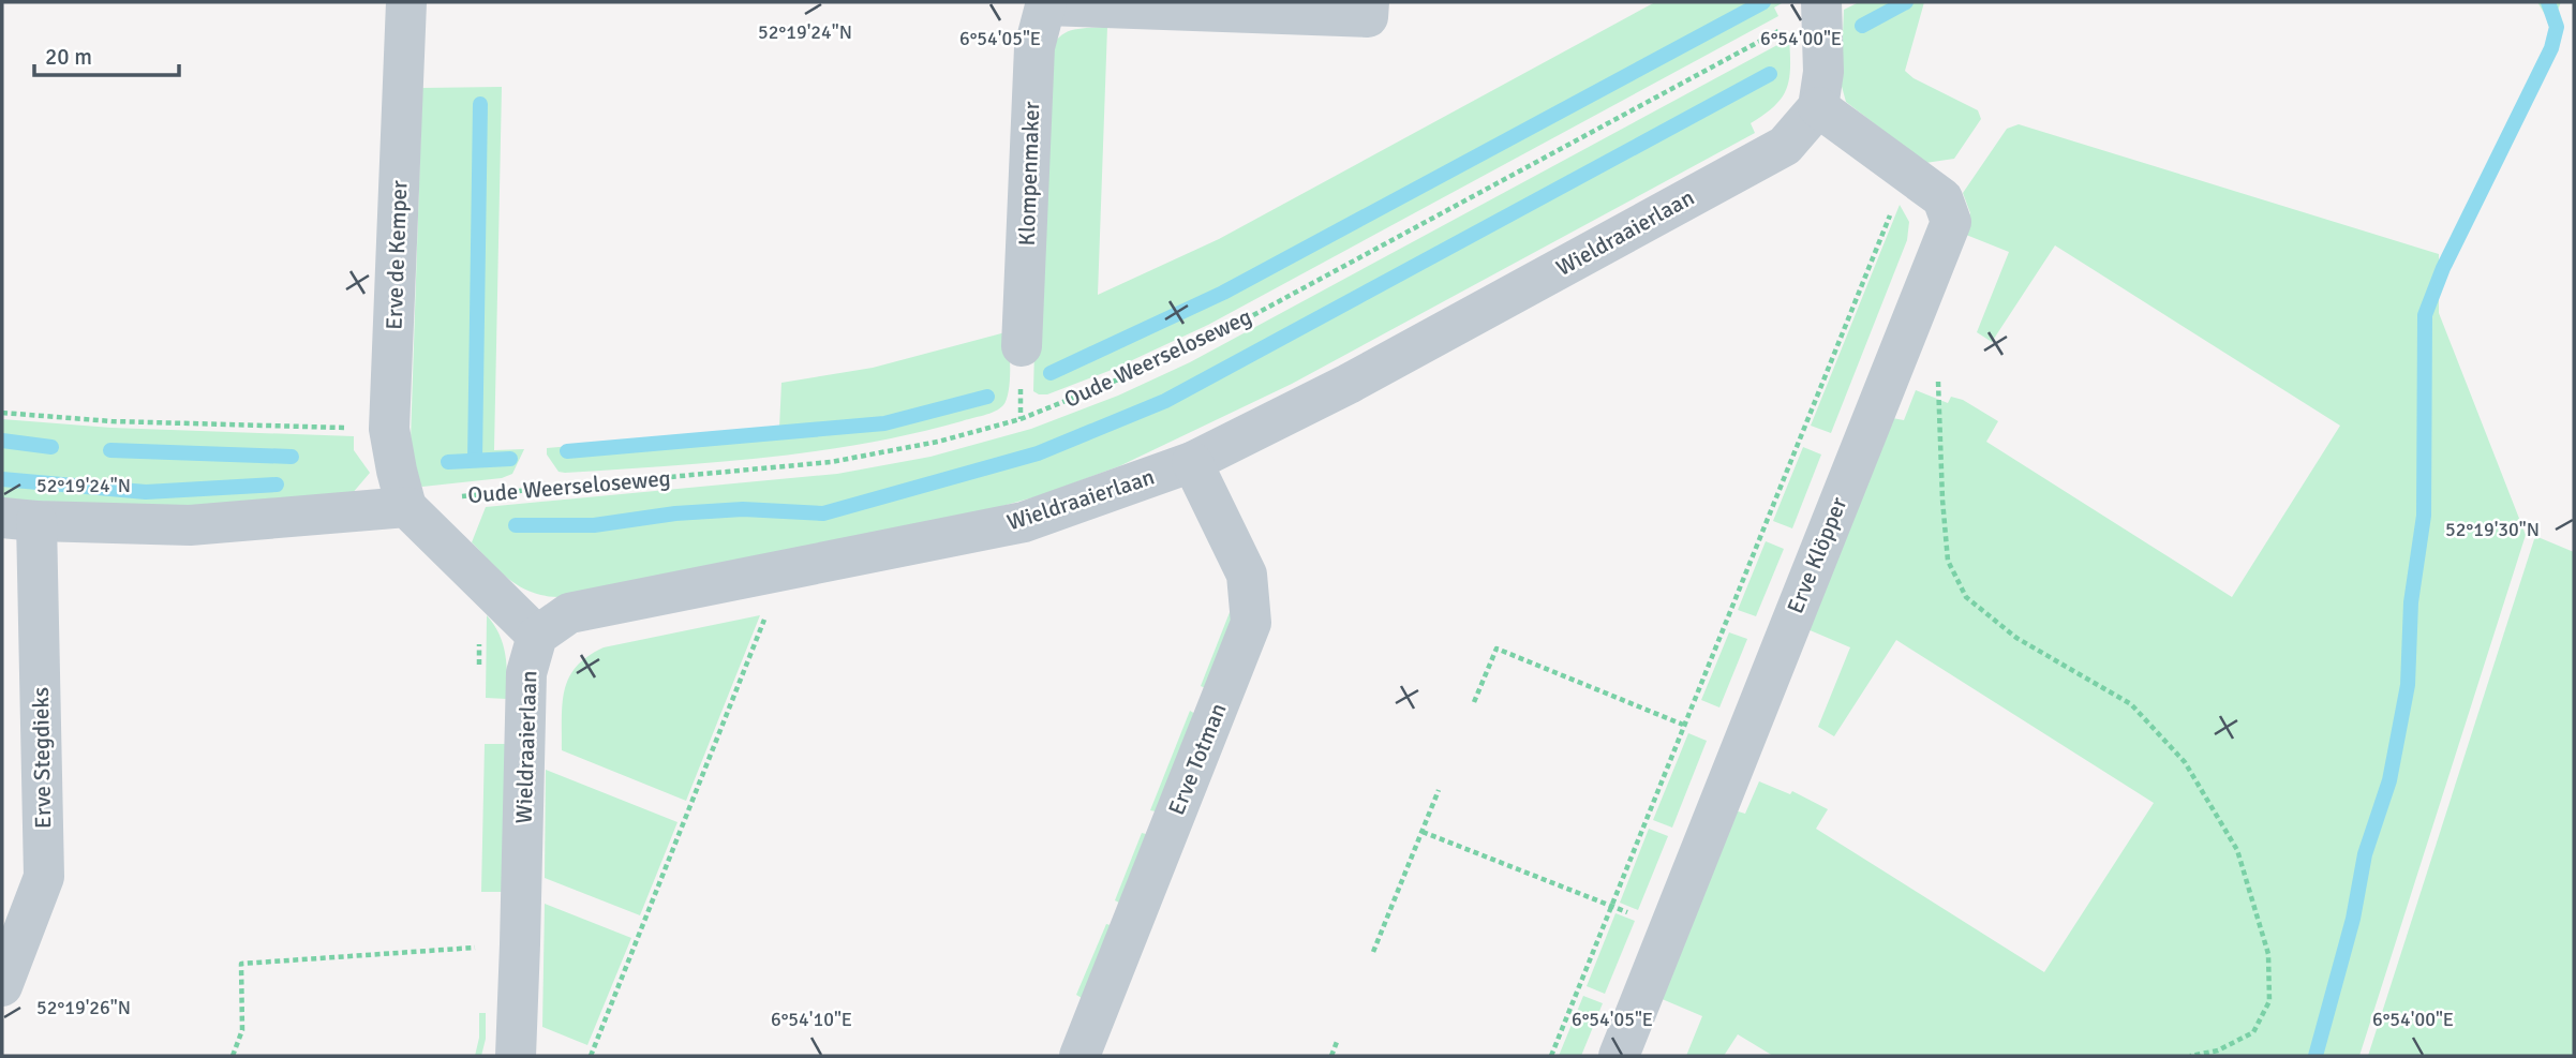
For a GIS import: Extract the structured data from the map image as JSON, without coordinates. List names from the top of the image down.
{
  "streets": {
    "street": [
      "Klompenmaker",
      "Wieldraaierlaan",
      "Erve de Kemper",
      "Erve Klöpper",
      "Erve Stegdieks",
      "Erve Totman"
    ],
    "path": ["Oude Weerseloseweg"]
  },
  "crossings": [
    ["Wieldraaierlaan", "Erve Klöpper"],
    ["Wieldraaierlaan", "Erve Totman"],
    ["Erve de Kemper", "Oude Weerseloseweg"]
  ],
  "scale_bar": "20 m",
  "coordinates": [
    "52°19'24\"N",
    "6°54'05\"E",
    "6°54'00\"E",
    "52°19'30\"N",
    "52°19'26\"N",
    "6°54'10\"E"
  ]
}
